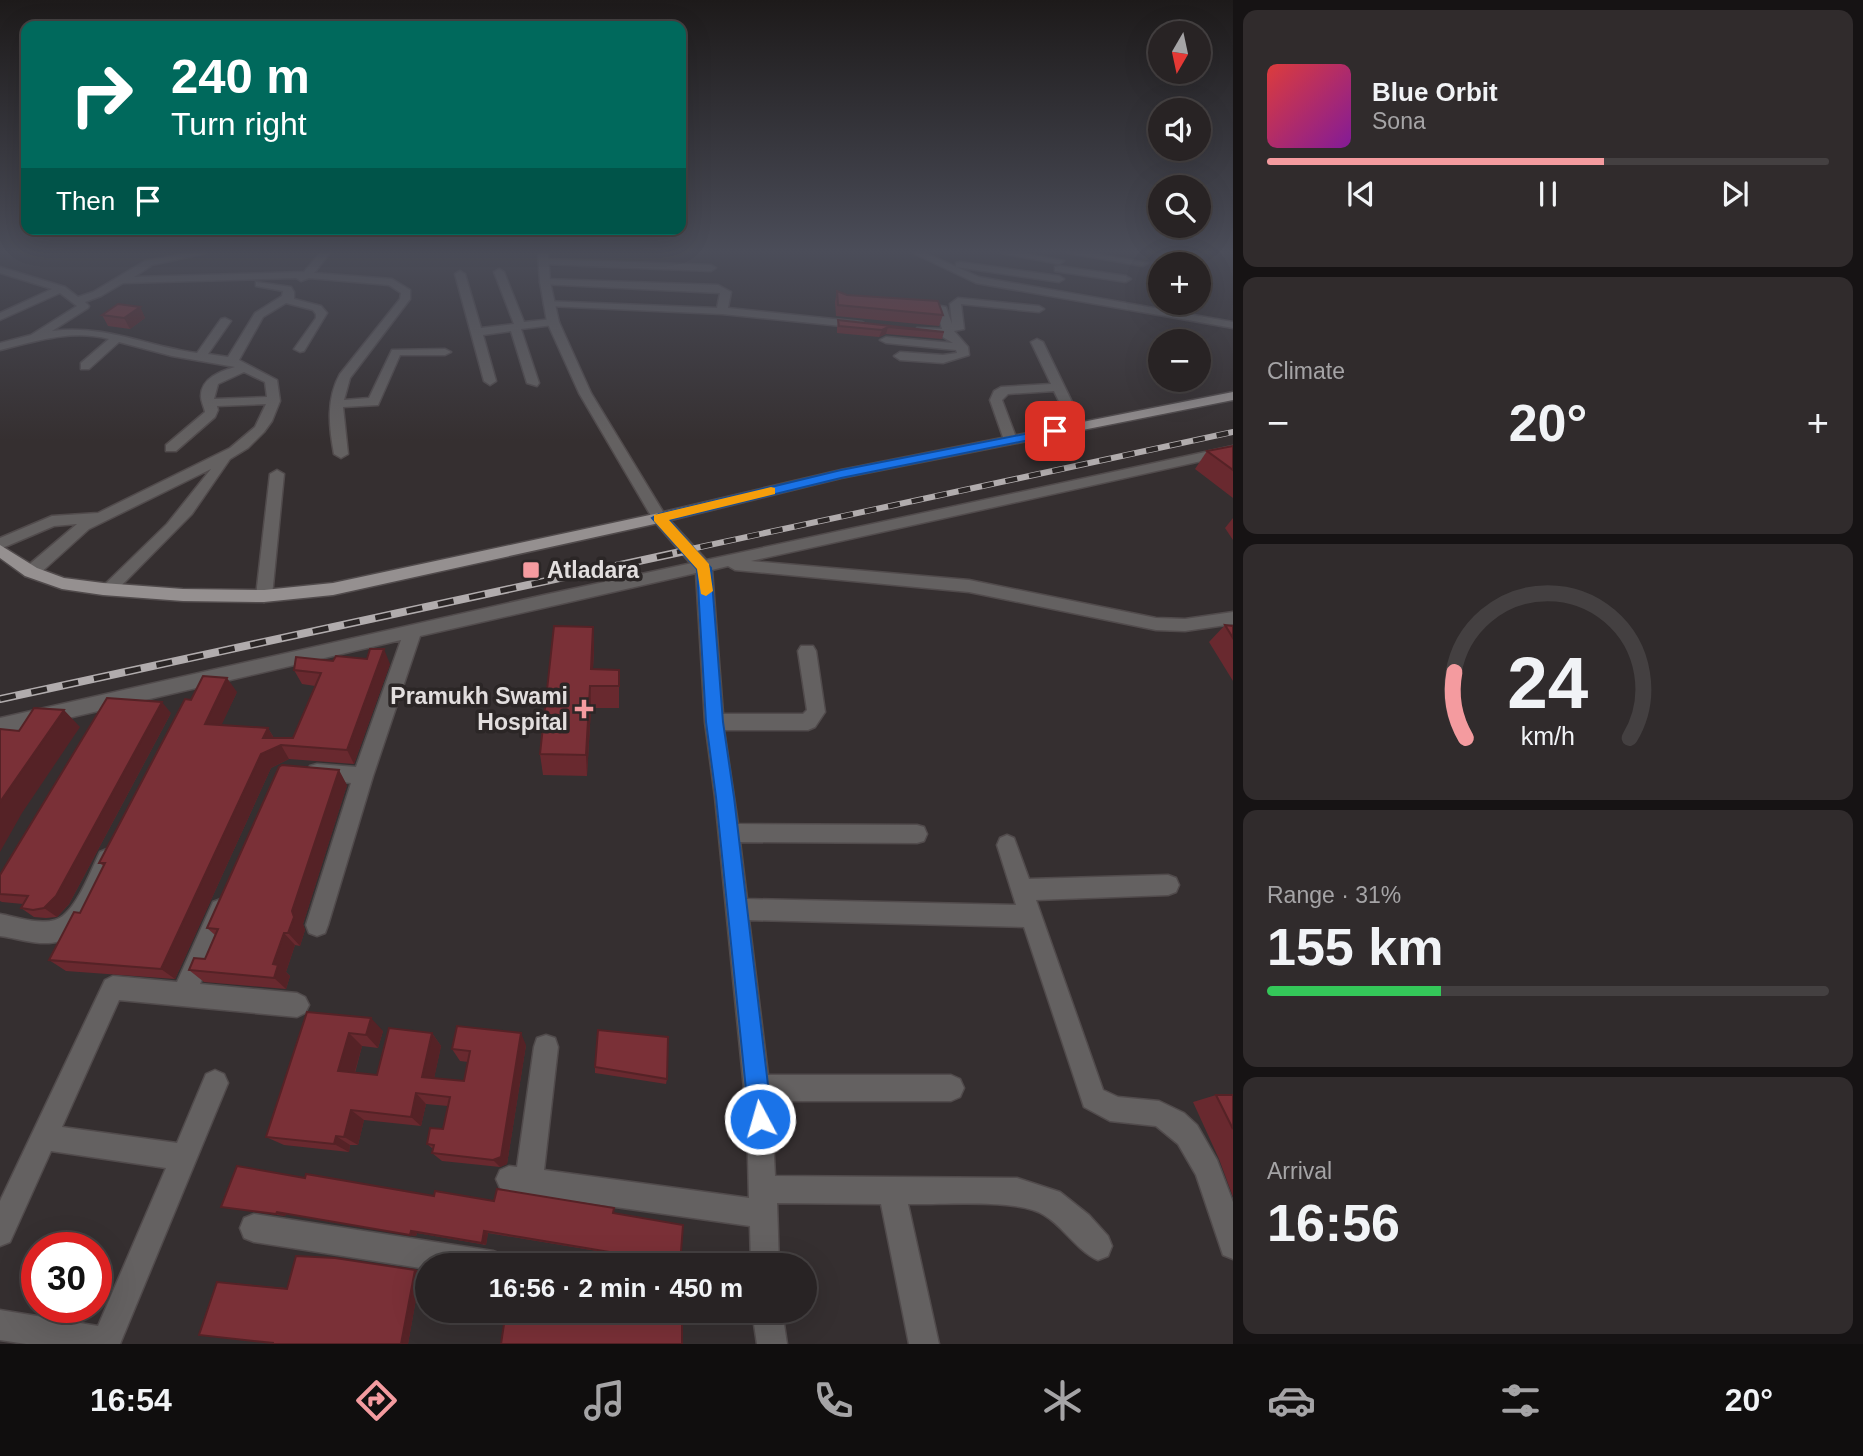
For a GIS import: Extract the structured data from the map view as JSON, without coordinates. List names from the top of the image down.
{
  "places": {
    "transit": ["Atladara"],
    "health": ["Pramukh Swami Hospital"]
  },
  "north": "bottom",
  "page": {
    "map_buttons": ["+", "−"],
    "turn": ["240 m", "Turn right"],
    "song": ["Blue Orbit", "Sona"],
    "then": "Then",
    "tile": [
      "Climate",
      ["Range · 31%", "155 km"],
      ["Arrival", "16:56"]
    ],
    "heat": ["−", "20°", "+"],
    "limit": "30",
    "trip": "16:56 · 2 min · 450 m",
    "tabs": ["16:54", "20°"],
    "gauge": ["24", "km/h"]
  }
}
